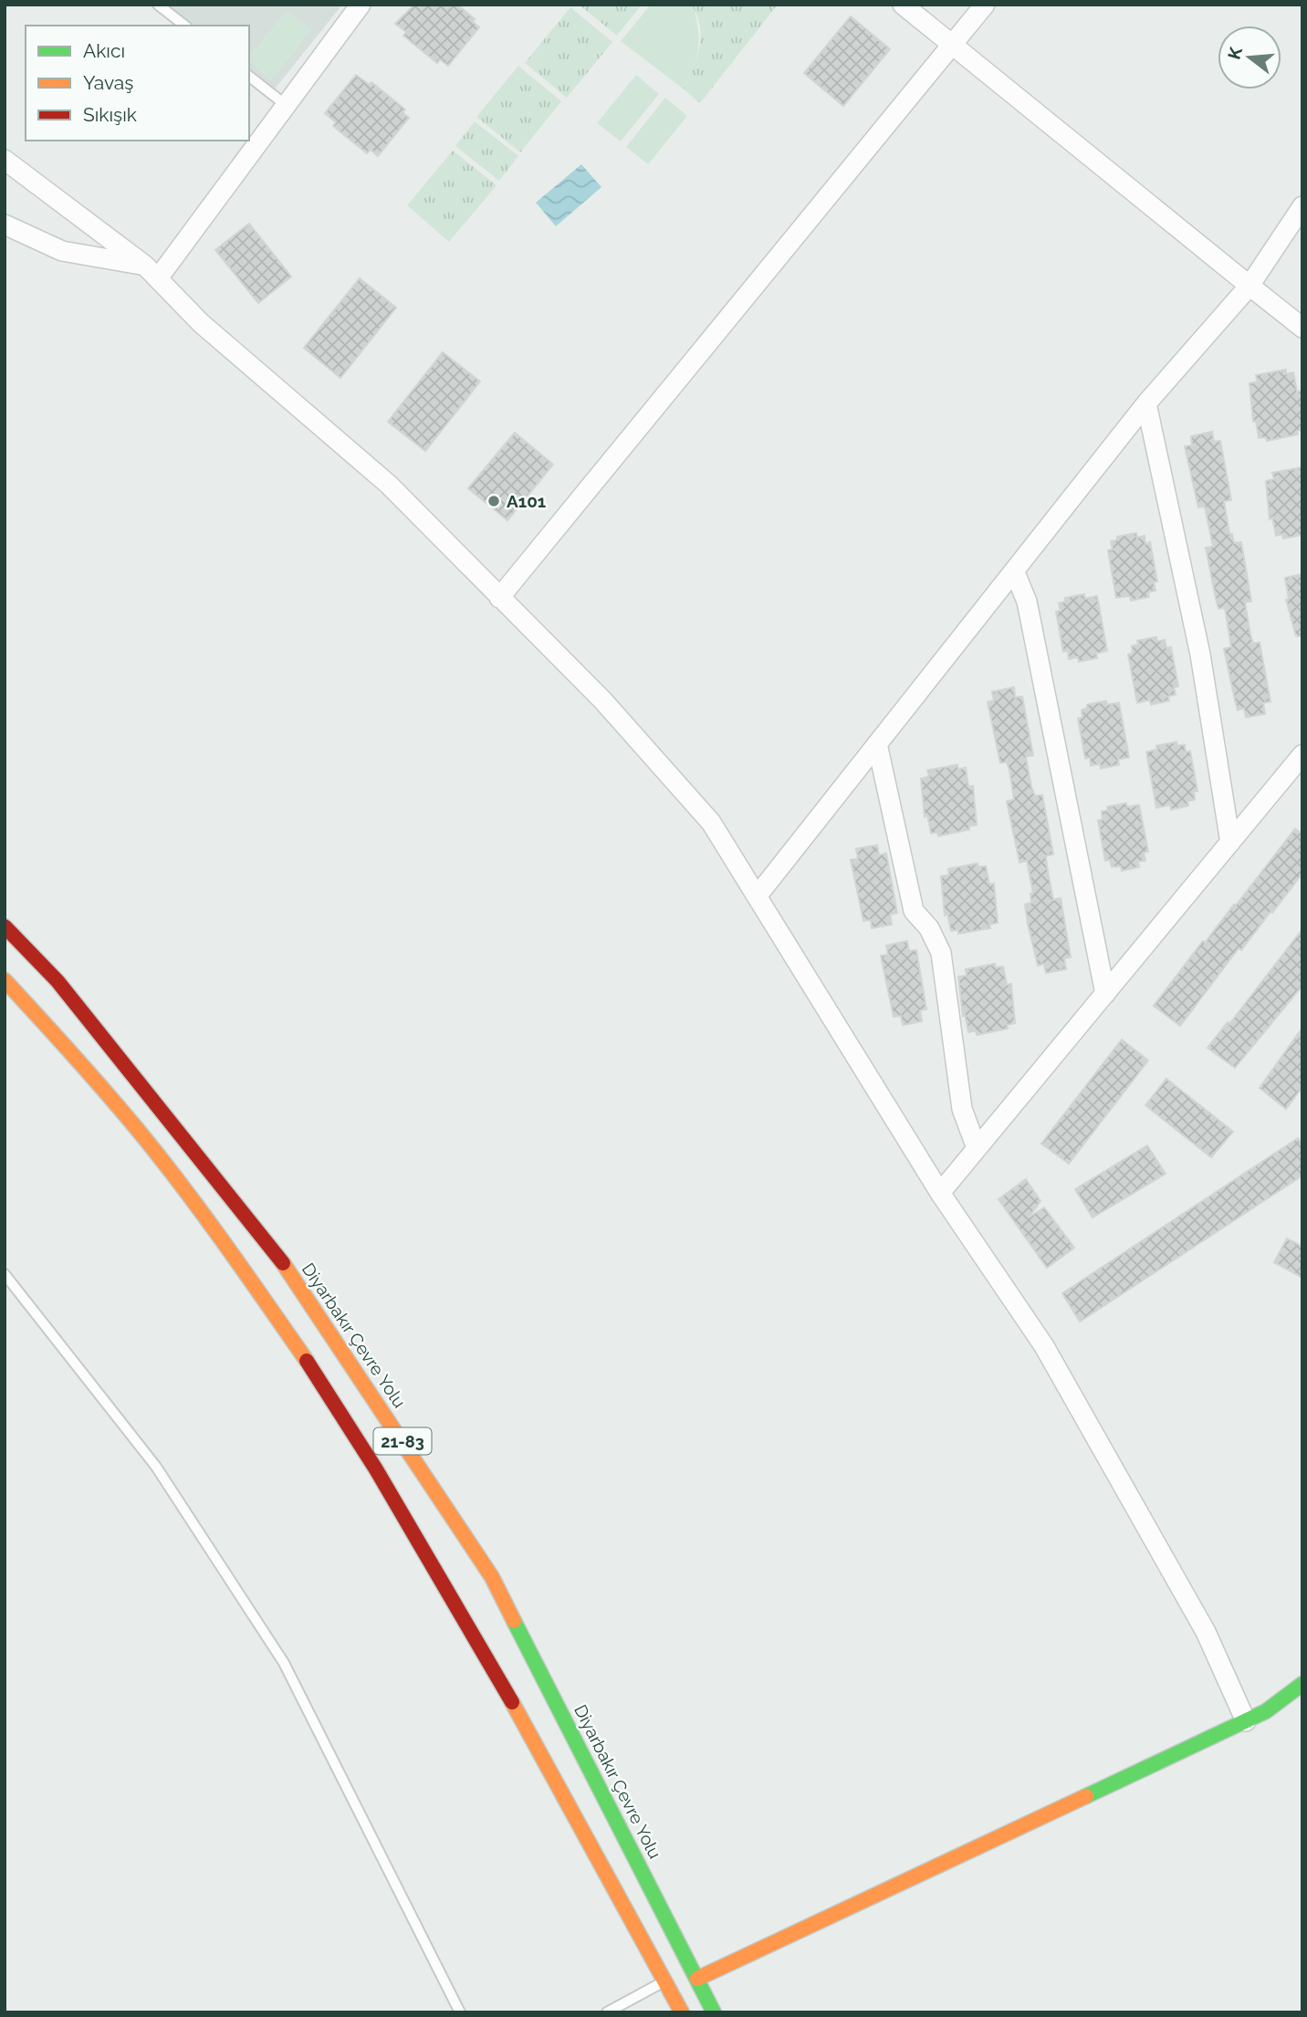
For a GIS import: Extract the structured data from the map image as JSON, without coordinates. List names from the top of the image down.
{
  "streets": {
    "main road": ["Diyarbakır Çevre Yolu", "21-83"]
  },
  "places": ["A101"],
  "legend": ["Akıcı", "Yavaş", "Sıkışık"],
  "north": "left"
}
